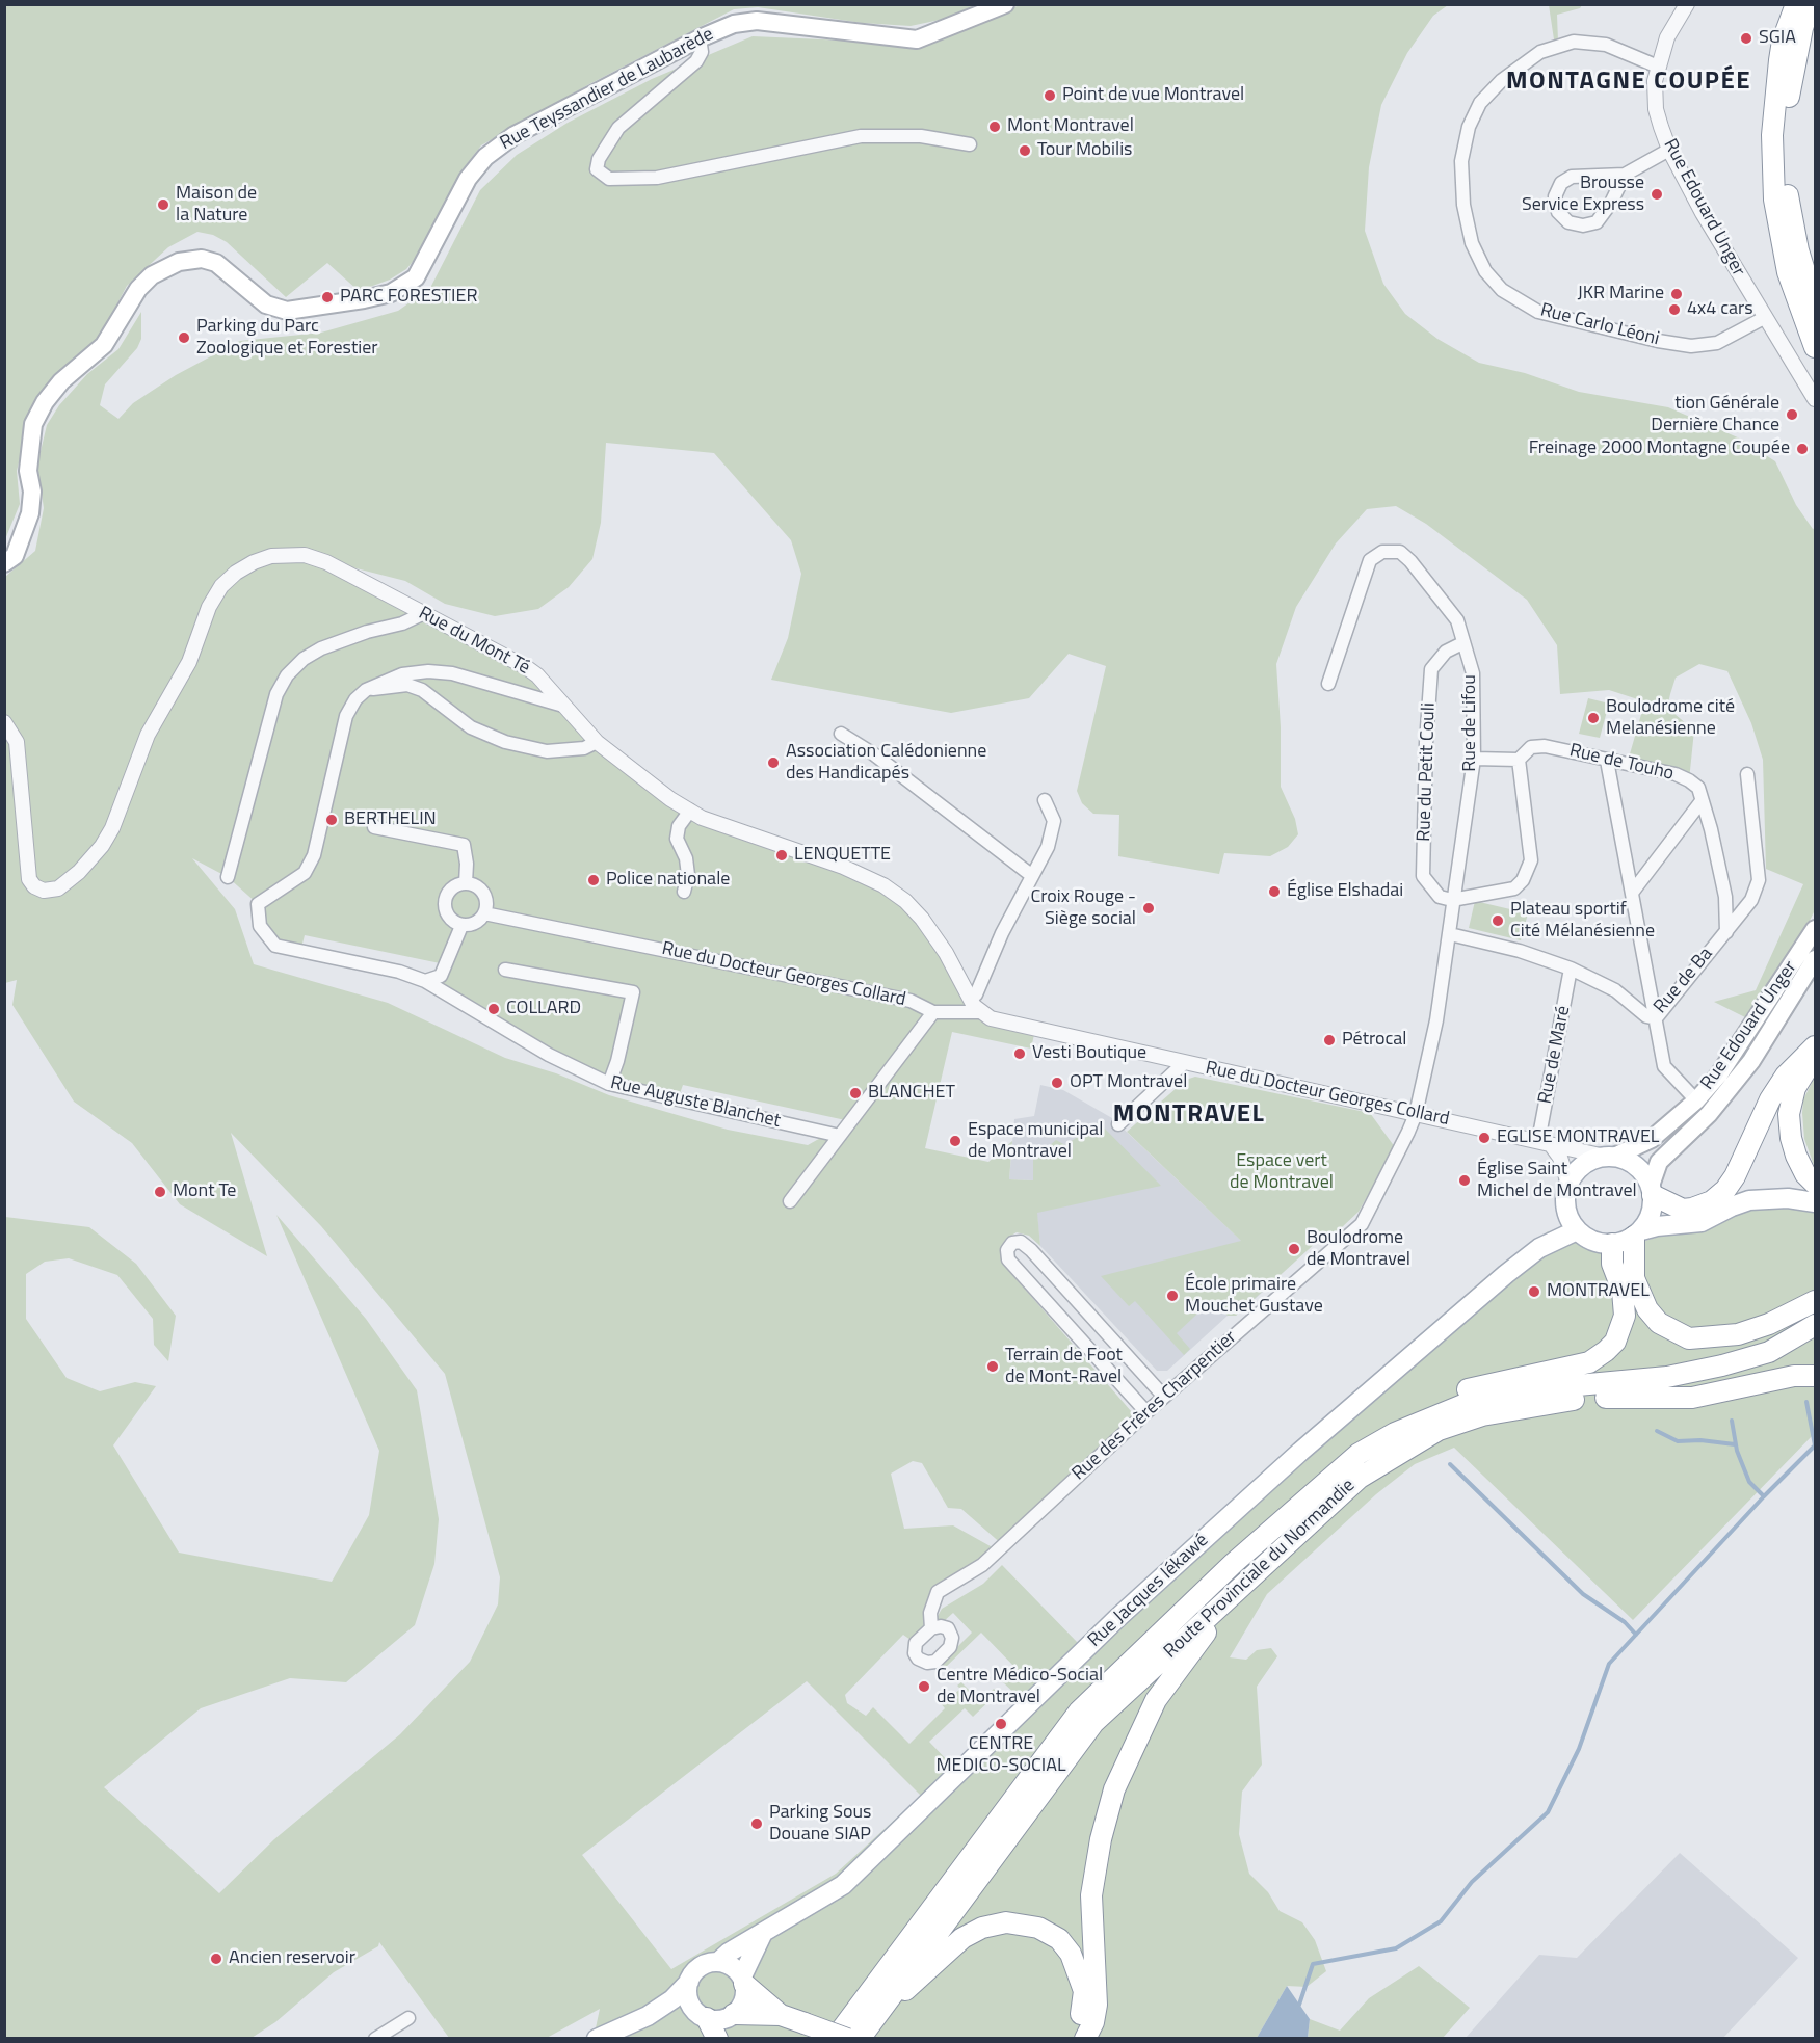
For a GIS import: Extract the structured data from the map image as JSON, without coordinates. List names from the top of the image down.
{
  "streets": {
    "highway": ["Route Provinciale du Normandie"],
    "main road": ["Rue Teyssandier de Laubarède", "Rue Edouard Unger", "Rue Jacques Iékawé"],
    "street": [
      "Rue Carlo Léoni",
      "Rue du Mont Té",
      "Rue de Lifou",
      "Rue de Touho",
      "Rue du Petit Couli",
      "Rue du Docteur Georges Collard",
      "Rue de Ba",
      "Rue de Maré",
      "Rue Auguste Blanchet",
      "Rue des Frères Charpentier"
    ]
  },
  "crossings": [
    ["Rue Edouard Unger", "Rue Carlo Léoni"],
    ["Rue Edouard Unger", "Rue du Docteur Georges Collard"],
    ["Rue Edouard Unger", "Rue Jacques Iékawé"],
    ["Rue du Mont Té", "Rue du Docteur Georges Collard"],
    ["Rue de Lifou", "Rue de Touho"],
    ["Rue de Lifou", "Rue du Petit Couli"],
    ["Rue de Lifou", "Rue du Docteur Georges Collard"],
    ["Rue de Lifou", "Rue de Ba"],
    ["Rue de Lifou", "Rue des Frères Charpentier"],
    ["Rue de Touho", "Rue de Ba"],
    ["Rue du Docteur Georges Collard", "Rue de Maré"],
    ["Rue du Docteur Georges Collard", "Rue des Frères Charpentier"],
    ["Rue du Docteur Georges Collard", "Rue Jacques Iékawé"],
    ["Rue de Ba", "Rue de Maré"]
  ],
  "districts": ["MONTAGNE COUPÉE", "MONTRAVEL"],
  "parks": ["Espace vert de Montravel"],
  "places": [
    "SGIA",
    "Point de vue Montravel",
    "Mont Montravel",
    "Tour Mobilis",
    "Brousse Service Express",
    "Maison de la Nature",
    "JKR Marine",
    "PARC FORESTIER",
    "4x4 cars",
    "Parking du Parc Zoologique et Forestier",
    "tion Générale Dernière Chance",
    "Freinage 2000 Montagne Coupée",
    "Boulodrome cité Melanésienne",
    "Association Calédonienne des Handicapés",
    "BERTHELIN",
    "LENQUETTE",
    "Police nationale",
    "Église Elshadai",
    "Croix Rouge - Siège social",
    "Plateau sportif Cité Mélanésienne",
    "COLLARD",
    "Pétrocal",
    "Vesti Boutique",
    "OPT Montravel",
    "BLANCHET",
    "EGLISE MONTRAVEL",
    "Espace municipal de Montravel",
    "Église Saint Michel de Montravel",
    "Mont Te",
    "Boulodrome de Montravel",
    "MONTRAVEL",
    "École primaire Mouchet Gustave",
    "Terrain de Foot de Mont-Ravel",
    "Centre Médico-Social de Montravel",
    "CENTRE MEDICO-SOCIAL",
    "Parking Sous Douane SIAP",
    "Ancien reservoir"
  ]
}
